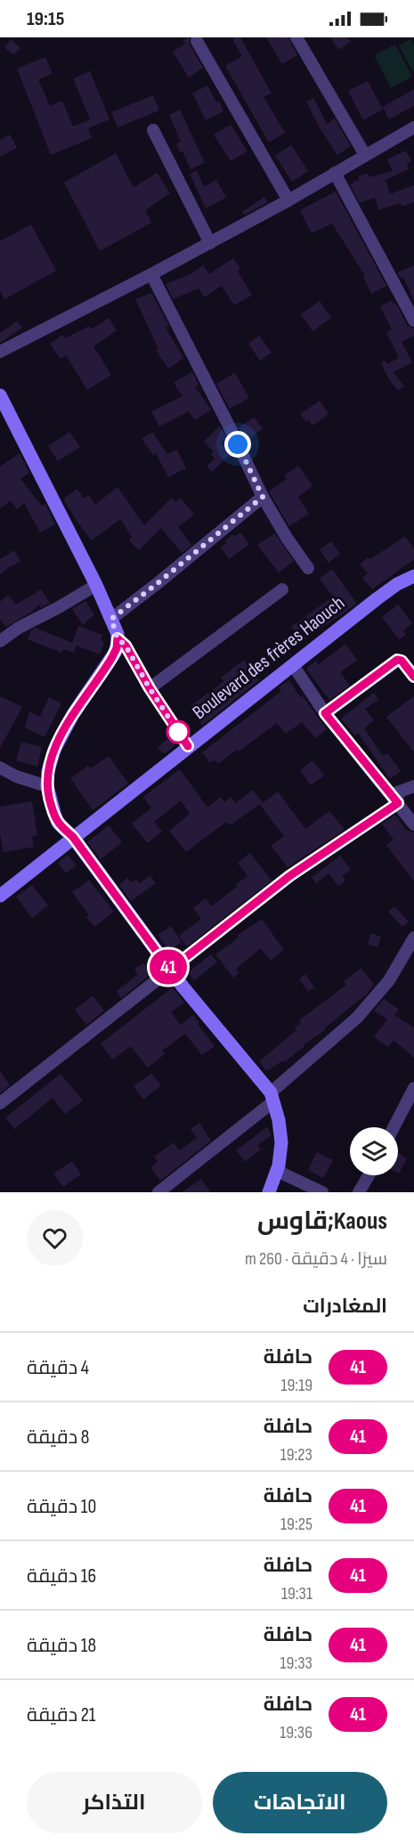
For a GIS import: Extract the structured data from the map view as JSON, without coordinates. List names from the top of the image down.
{
  "streets": {
    "main road": ["Boulevard des frères Haouch"]
  },
  "lines": ["bus line 41"],
  "page": {
    "status": "19:15",
    "on_map": "41",
    "heading": [
      ["Kaous;قاوس", "سيرًا · 4 دقيقة · 260 m"],
      "المغادرات"
    ],
    "list": [
      {
        "mark": "41",
        "name": "حافلة",
        "note": "19:19",
        "value": "4 دقيقة"
      },
      {
        "mark": "41",
        "name": "حافلة",
        "note": "19:23",
        "value": "8 دقيقة"
      },
      {
        "mark": "41",
        "name": "حافلة",
        "note": "19:25",
        "value": "10 دقيقة"
      },
      {
        "mark": "41",
        "name": "حافلة",
        "note": "19:31",
        "value": "16 دقيقة"
      },
      {
        "mark": "41",
        "name": "حافلة",
        "note": "19:33",
        "value": "18 دقيقة"
      },
      {
        "mark": "41",
        "name": "حافلة",
        "note": "19:36",
        "value": "21 دقيقة"
      }
    ],
    "buttons": ["الاتجاهات", "التذاكر"]
  }
}
